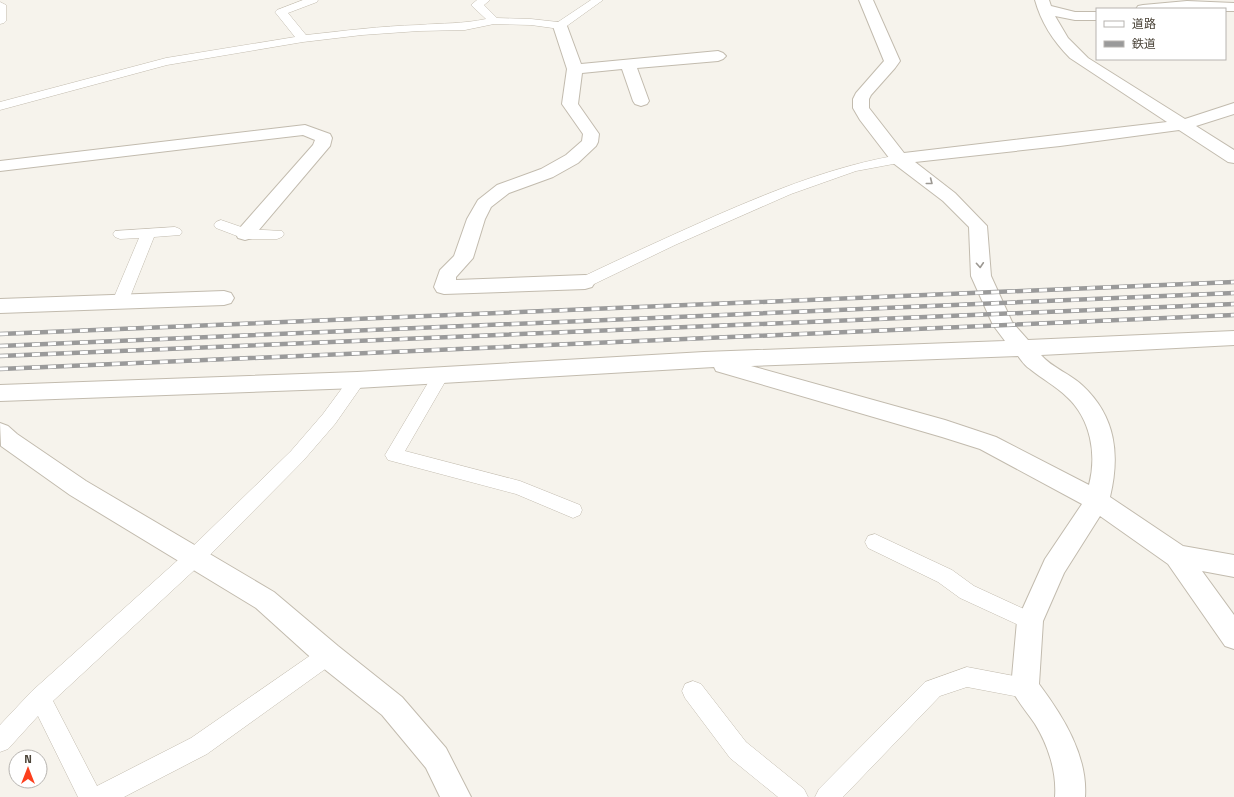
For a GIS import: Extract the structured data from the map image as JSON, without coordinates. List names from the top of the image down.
{
  "legend": ["道路", "鉄道"],
  "north": "top"
}
